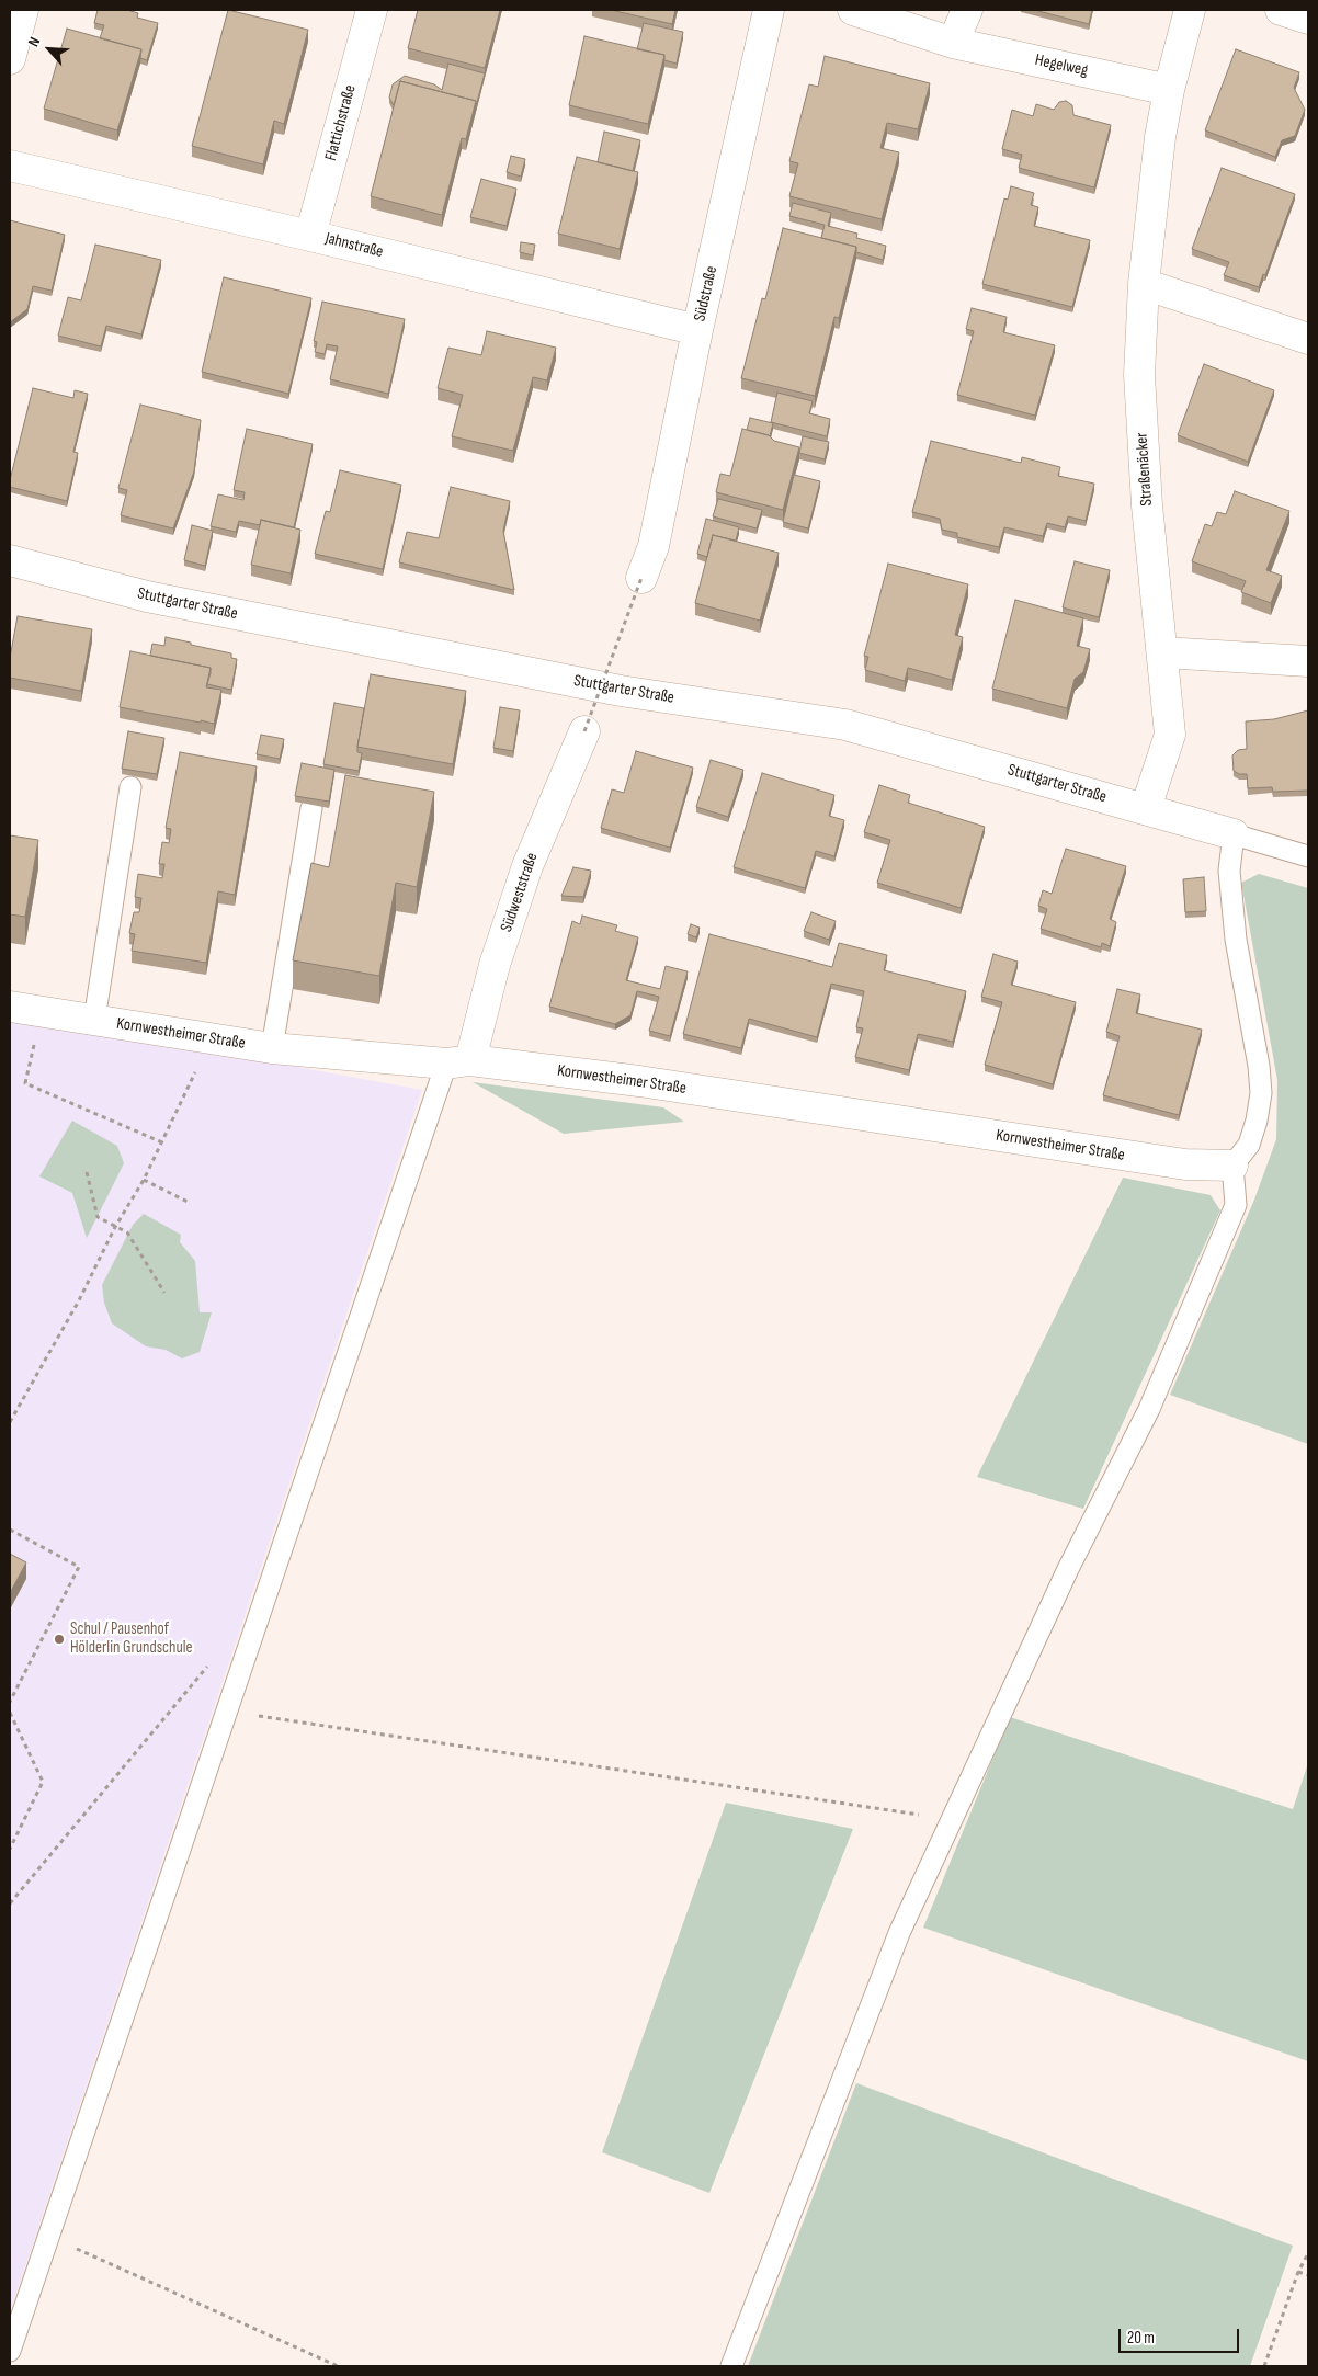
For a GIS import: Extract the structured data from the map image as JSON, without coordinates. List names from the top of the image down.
{
  "streets": {
    "street": [
      "Hegelweg",
      "Flattichstraße",
      "Jahnstraße",
      "Südstraße",
      "Straßenäcker",
      "Stuttgarter Straße",
      "Südweststraße",
      "Kornwestheimer Straße"
    ]
  },
  "crossings": [
    ["Hegelweg", "Straßenäcker"],
    ["Flattichstraße", "Jahnstraße"],
    ["Jahnstraße", "Südstraße"],
    ["Straßenäcker", "Stuttgarter Straße"],
    ["Südweststraße", "Kornwestheimer Straße"]
  ],
  "places": ["Schul / Pausenhof Hölderlin Grundschule"],
  "scale_bar": "20 m",
  "north": "top left"
}
